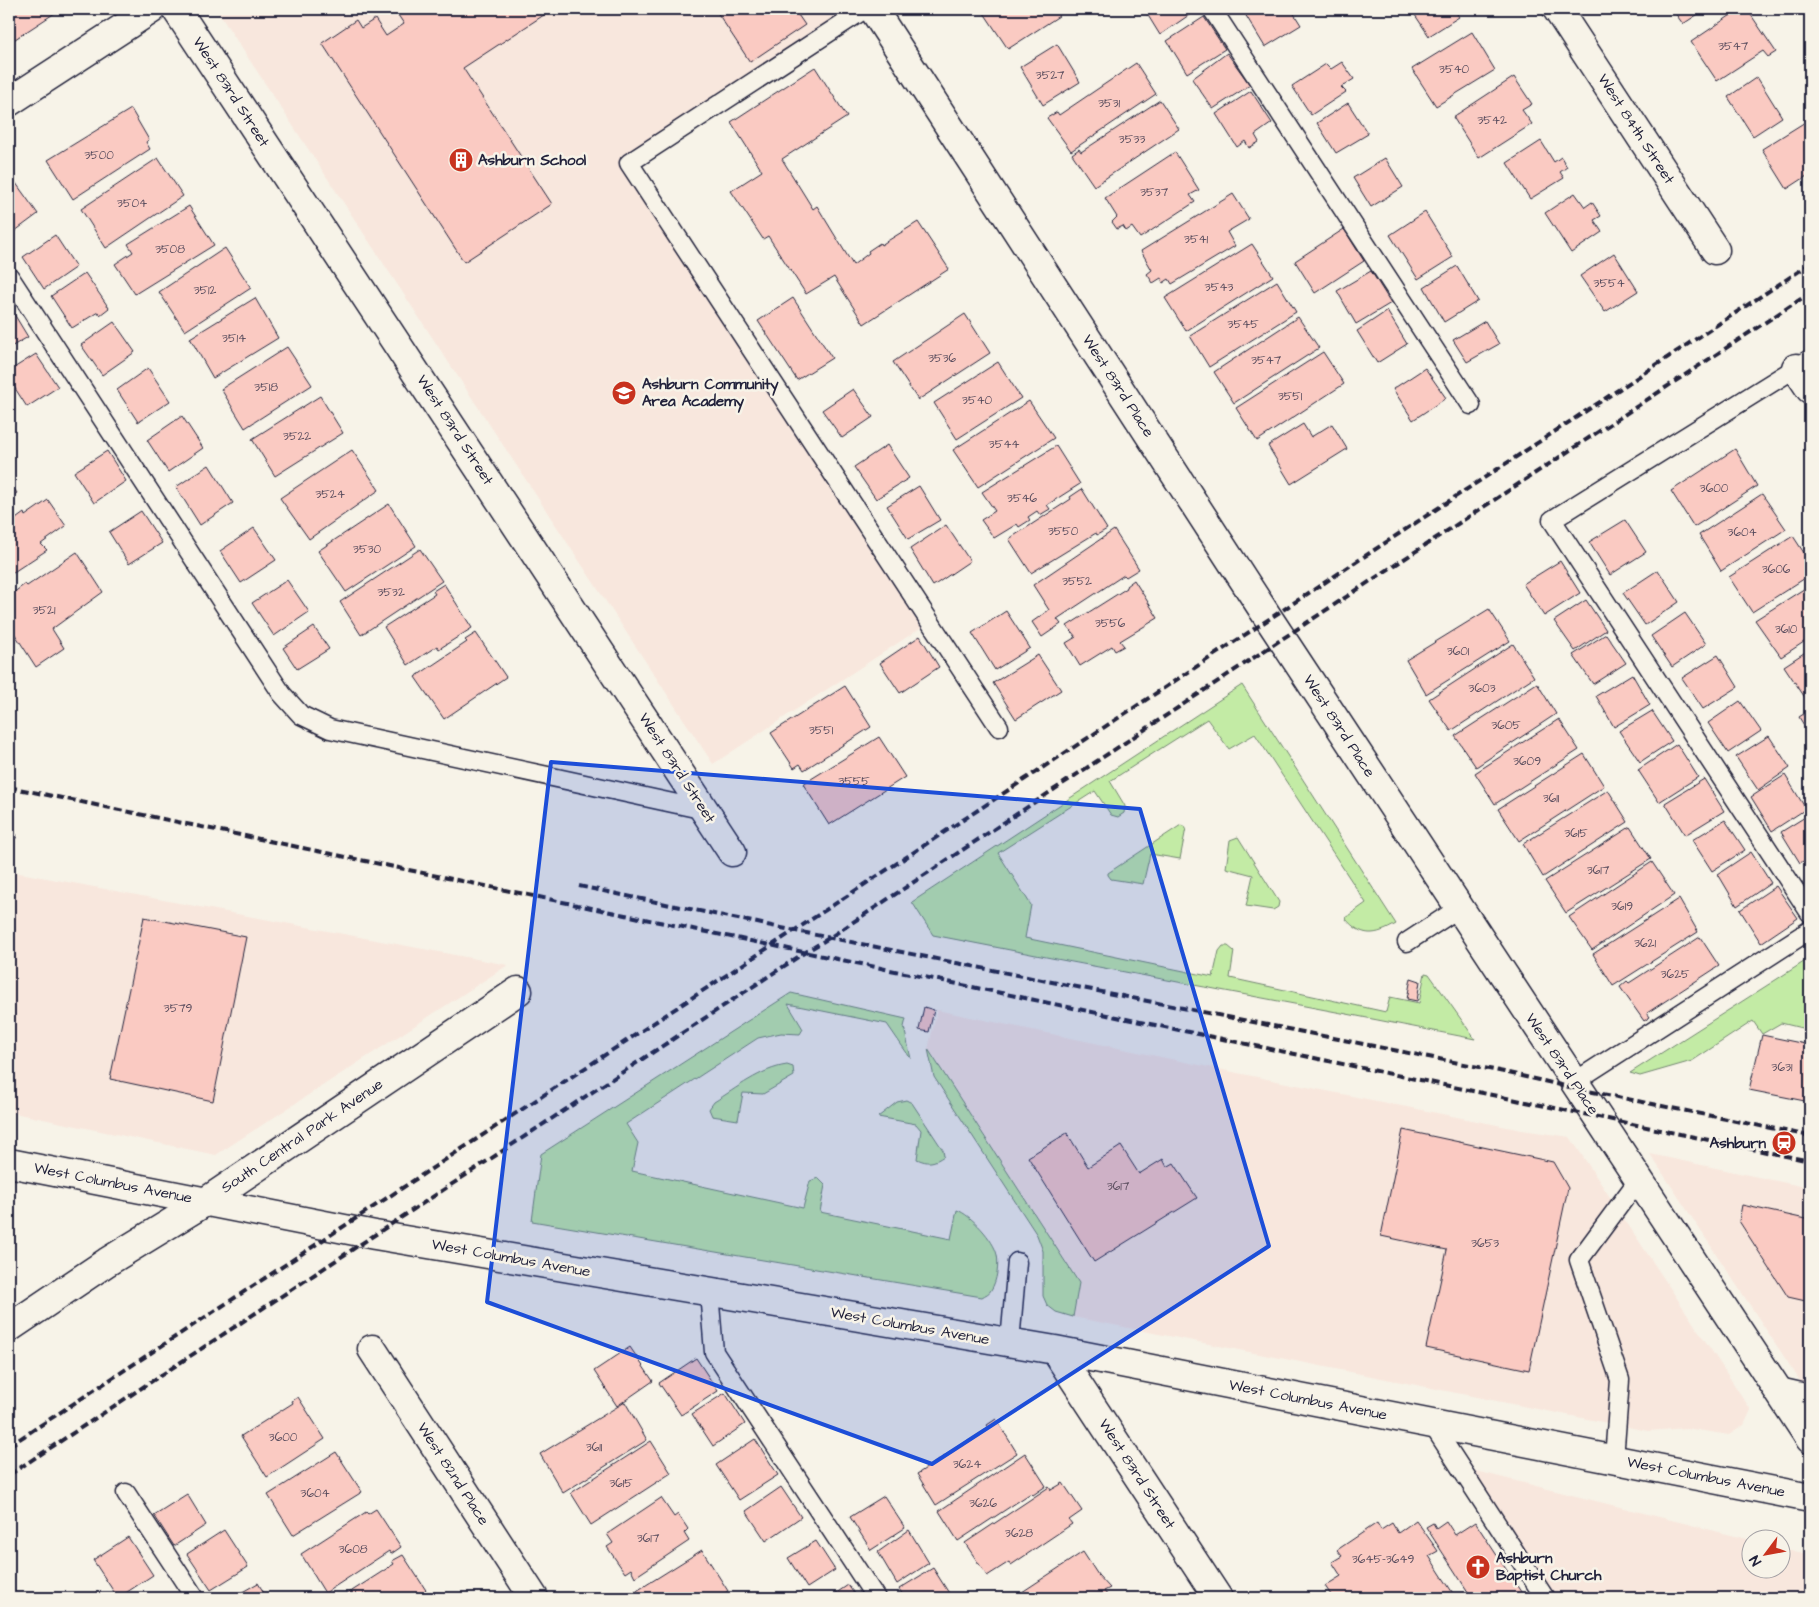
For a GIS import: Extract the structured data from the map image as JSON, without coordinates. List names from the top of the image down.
{
  "streets": {
    "street": [
      "West 83rd Street",
      "West 84th Street",
      "West 83rd Place",
      "South Central Park Avenue",
      "West Columbus Avenue",
      "West 82nd Place"
    ]
  },
  "crossings": [
    ["West 83rd Street", "West Columbus Avenue"],
    ["South Central Park Avenue", "West Columbus Avenue"]
  ],
  "places": {
    "building": ["Ashburn School"],
    "school or university": ["Ashburn Community Area Academy"],
    "station": ["Ashburn"],
    "church": ["Ashburn Baptist Church"]
  },
  "house_numbers": [
    "3547",
    "3540",
    "3527",
    "3531",
    "3542",
    "3533",
    "3500",
    "3537",
    "3504",
    "3541",
    "3508",
    "3554",
    "3543",
    "3512",
    "3545",
    "3514",
    "3536",
    "3547",
    "3518",
    "3551",
    "3540",
    "3522",
    "3544",
    "3600",
    "3524",
    "3546",
    "3550",
    "3604",
    "3530",
    "3606",
    "3552",
    "3532",
    "3521",
    "3556",
    "3610",
    "3601",
    "3603",
    "3605",
    "3551",
    "3609",
    "3555",
    "3611",
    "3615",
    "3617",
    "3619",
    "3621",
    "3625",
    "3579",
    "3631",
    "3617",
    "3653",
    "3600",
    "3611",
    "3624",
    "3615",
    "3604",
    "3626",
    "3628",
    "3617",
    "3608",
    "3645-3649"
  ],
  "north": "bottom left"
}
